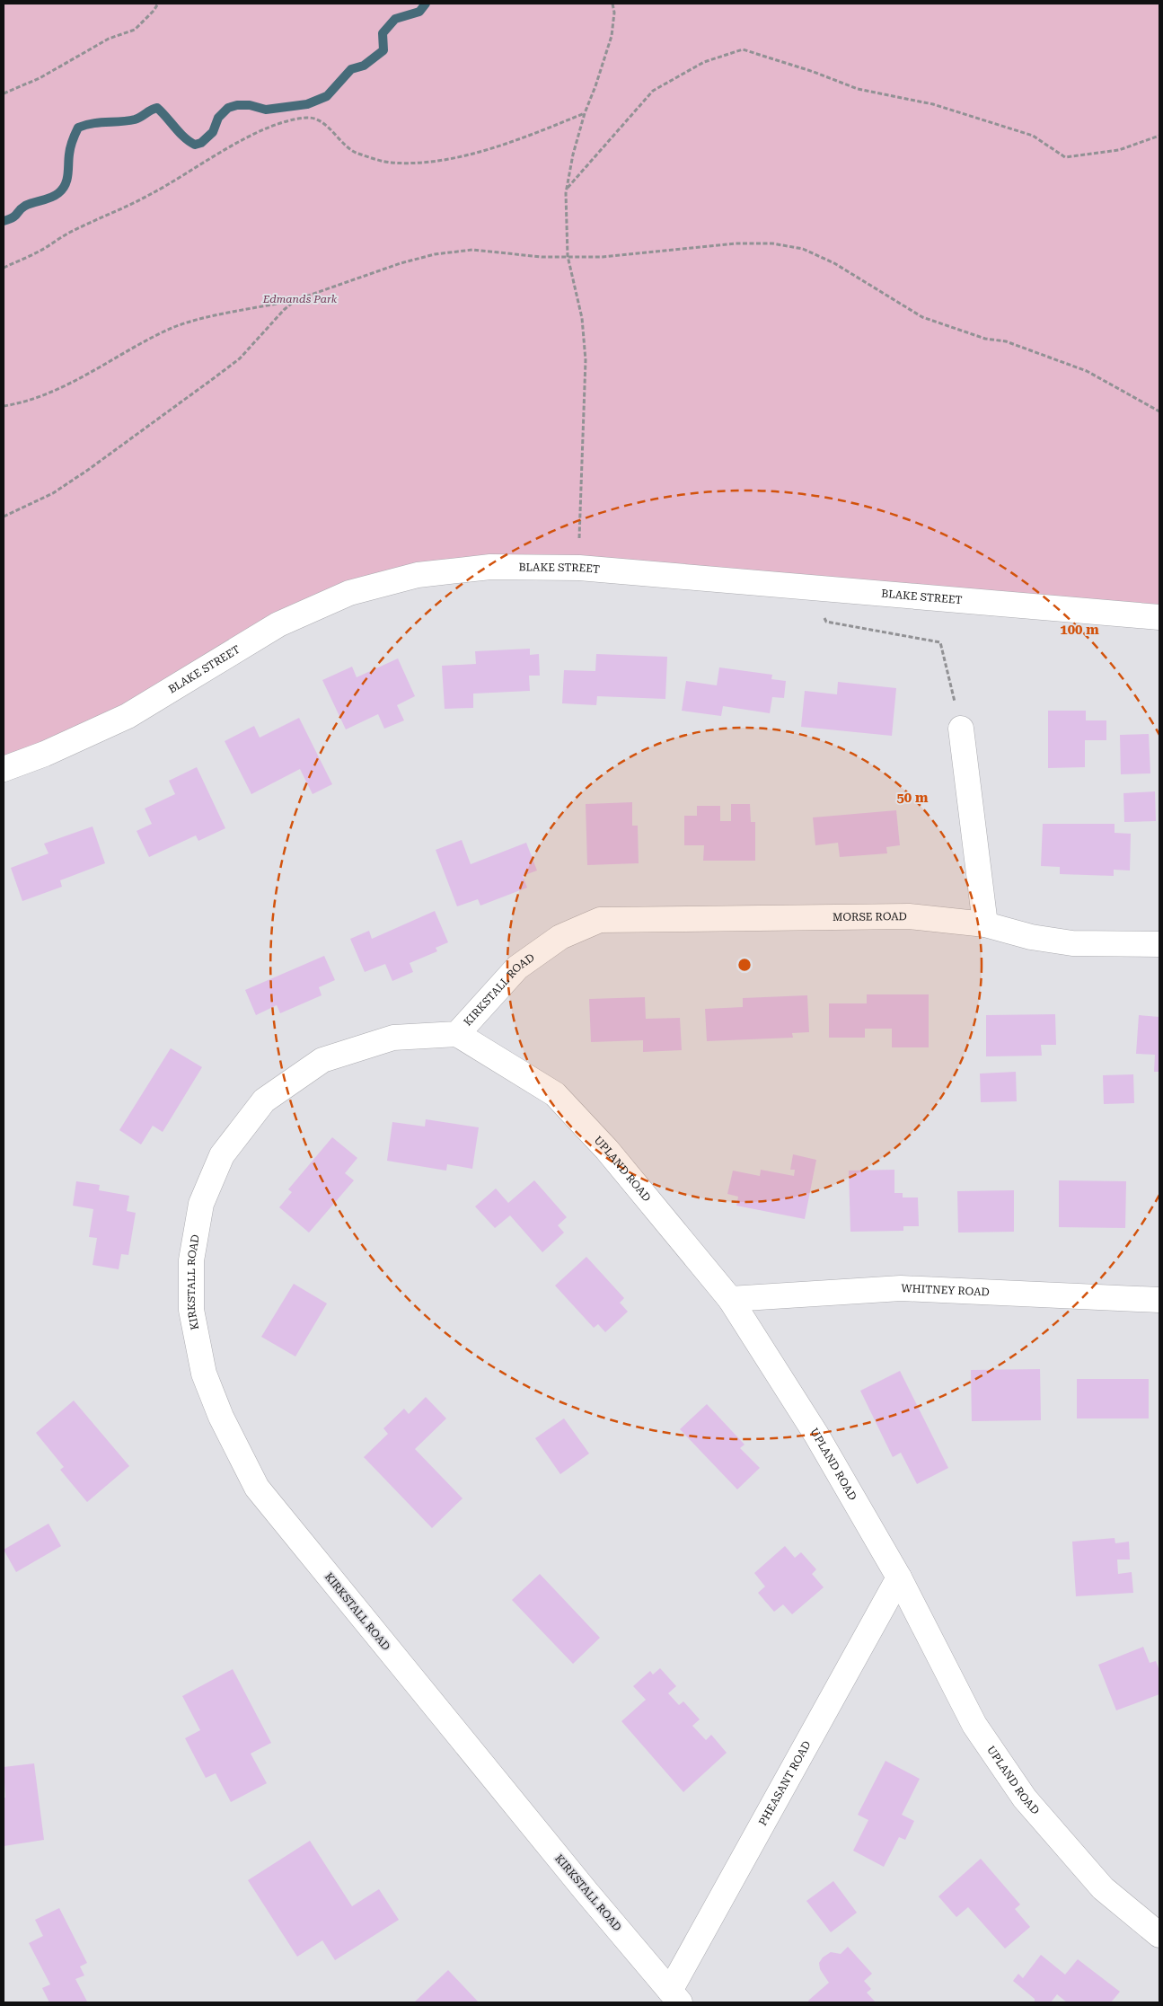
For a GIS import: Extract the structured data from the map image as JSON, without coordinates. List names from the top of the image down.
{
  "streets": {
    "street": [
      "BLAKE STREET",
      "MORSE ROAD",
      "KIRKSTALL ROAD",
      "UPLAND ROAD",
      "WHITNEY ROAD",
      "PHEASANT ROAD"
    ]
  },
  "crossings": [
    ["MORSE ROAD", "KIRKSTALL ROAD"],
    ["KIRKSTALL ROAD", "UPLAND ROAD"],
    ["KIRKSTALL ROAD", "PHEASANT ROAD"],
    ["UPLAND ROAD", "WHITNEY ROAD"],
    ["UPLAND ROAD", "PHEASANT ROAD"]
  ],
  "parks": ["Edmands Park"],
  "rings": ["100 m", "50 m"]
}
